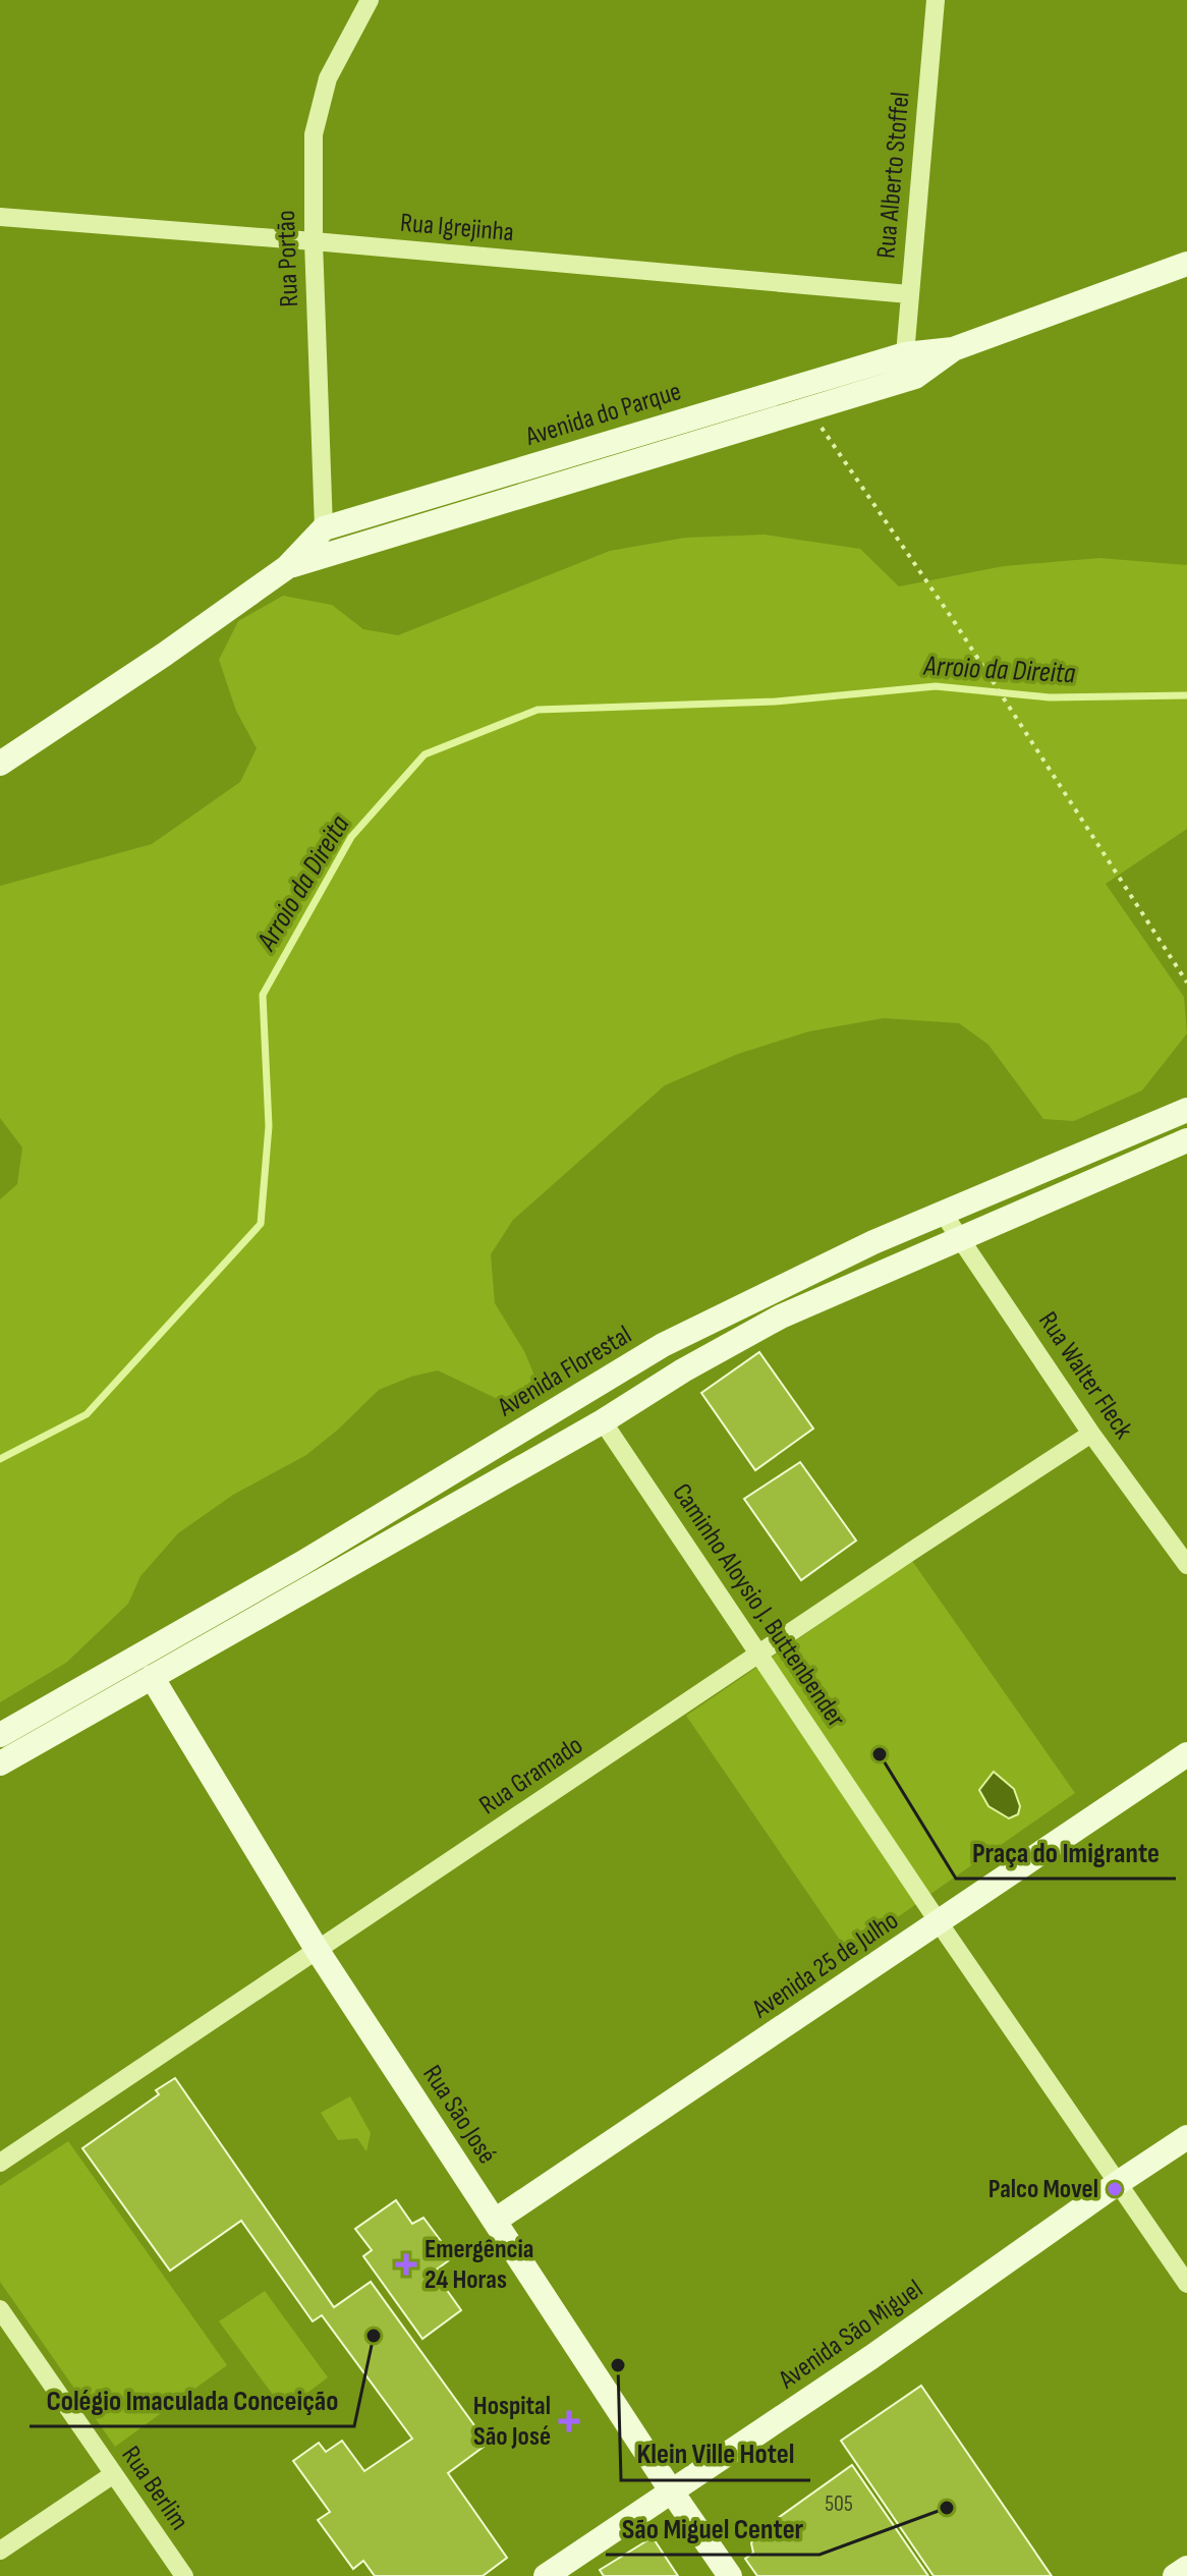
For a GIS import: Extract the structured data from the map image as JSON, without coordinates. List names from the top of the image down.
{
  "streets": {
    "main road": [
      "Avenida do Parque",
      "Avenida Florestal",
      "Avenida 25 de Julho",
      "Rua São José",
      "Avenida São Miguel"
    ],
    "street": [
      "Rua Alberto Stoffel",
      "Rua Igrejinha",
      "Rua Portão",
      "Rua Walter Fleck",
      "Caminho Aloysio J. Buttenbender",
      "Rua Gramado",
      "Rua Berlim"
    ]
  },
  "crossings": [
    ["Rua Alberto Stoffel", "Rua Igrejinha"],
    ["Rua Alberto Stoffel", "Avenida do Parque"],
    ["Rua Igrejinha", "Rua Portão"],
    ["Rua Portão", "Avenida do Parque"],
    ["Avenida Florestal", "Rua Walter Fleck"],
    ["Rua Walter Fleck", "Rua Gramado"],
    ["Caminho Aloysio J. Buttenbender", "Rua Gramado"],
    ["Caminho Aloysio J. Buttenbender", "Avenida 25 de Julho"],
    ["Caminho Aloysio J. Buttenbender", "Avenida São Miguel"],
    ["Rua Gramado", "Rua São José"],
    ["Avenida 25 de Julho", "Rua São José"],
    ["Rua São José", "Avenida São Miguel"]
  ],
  "water": ["Arroio da Direita"],
  "places": {
    "other": [
      "Praça do Imigrante",
      "Palco Movel",
      "Colégio Imaculada Conceição",
      "Klein Ville Hotel",
      "São Miguel Center"
    ],
    "health": ["Emergência 24 Horas", "Hospital São José"]
  },
  "house_numbers": ["505"]
}
